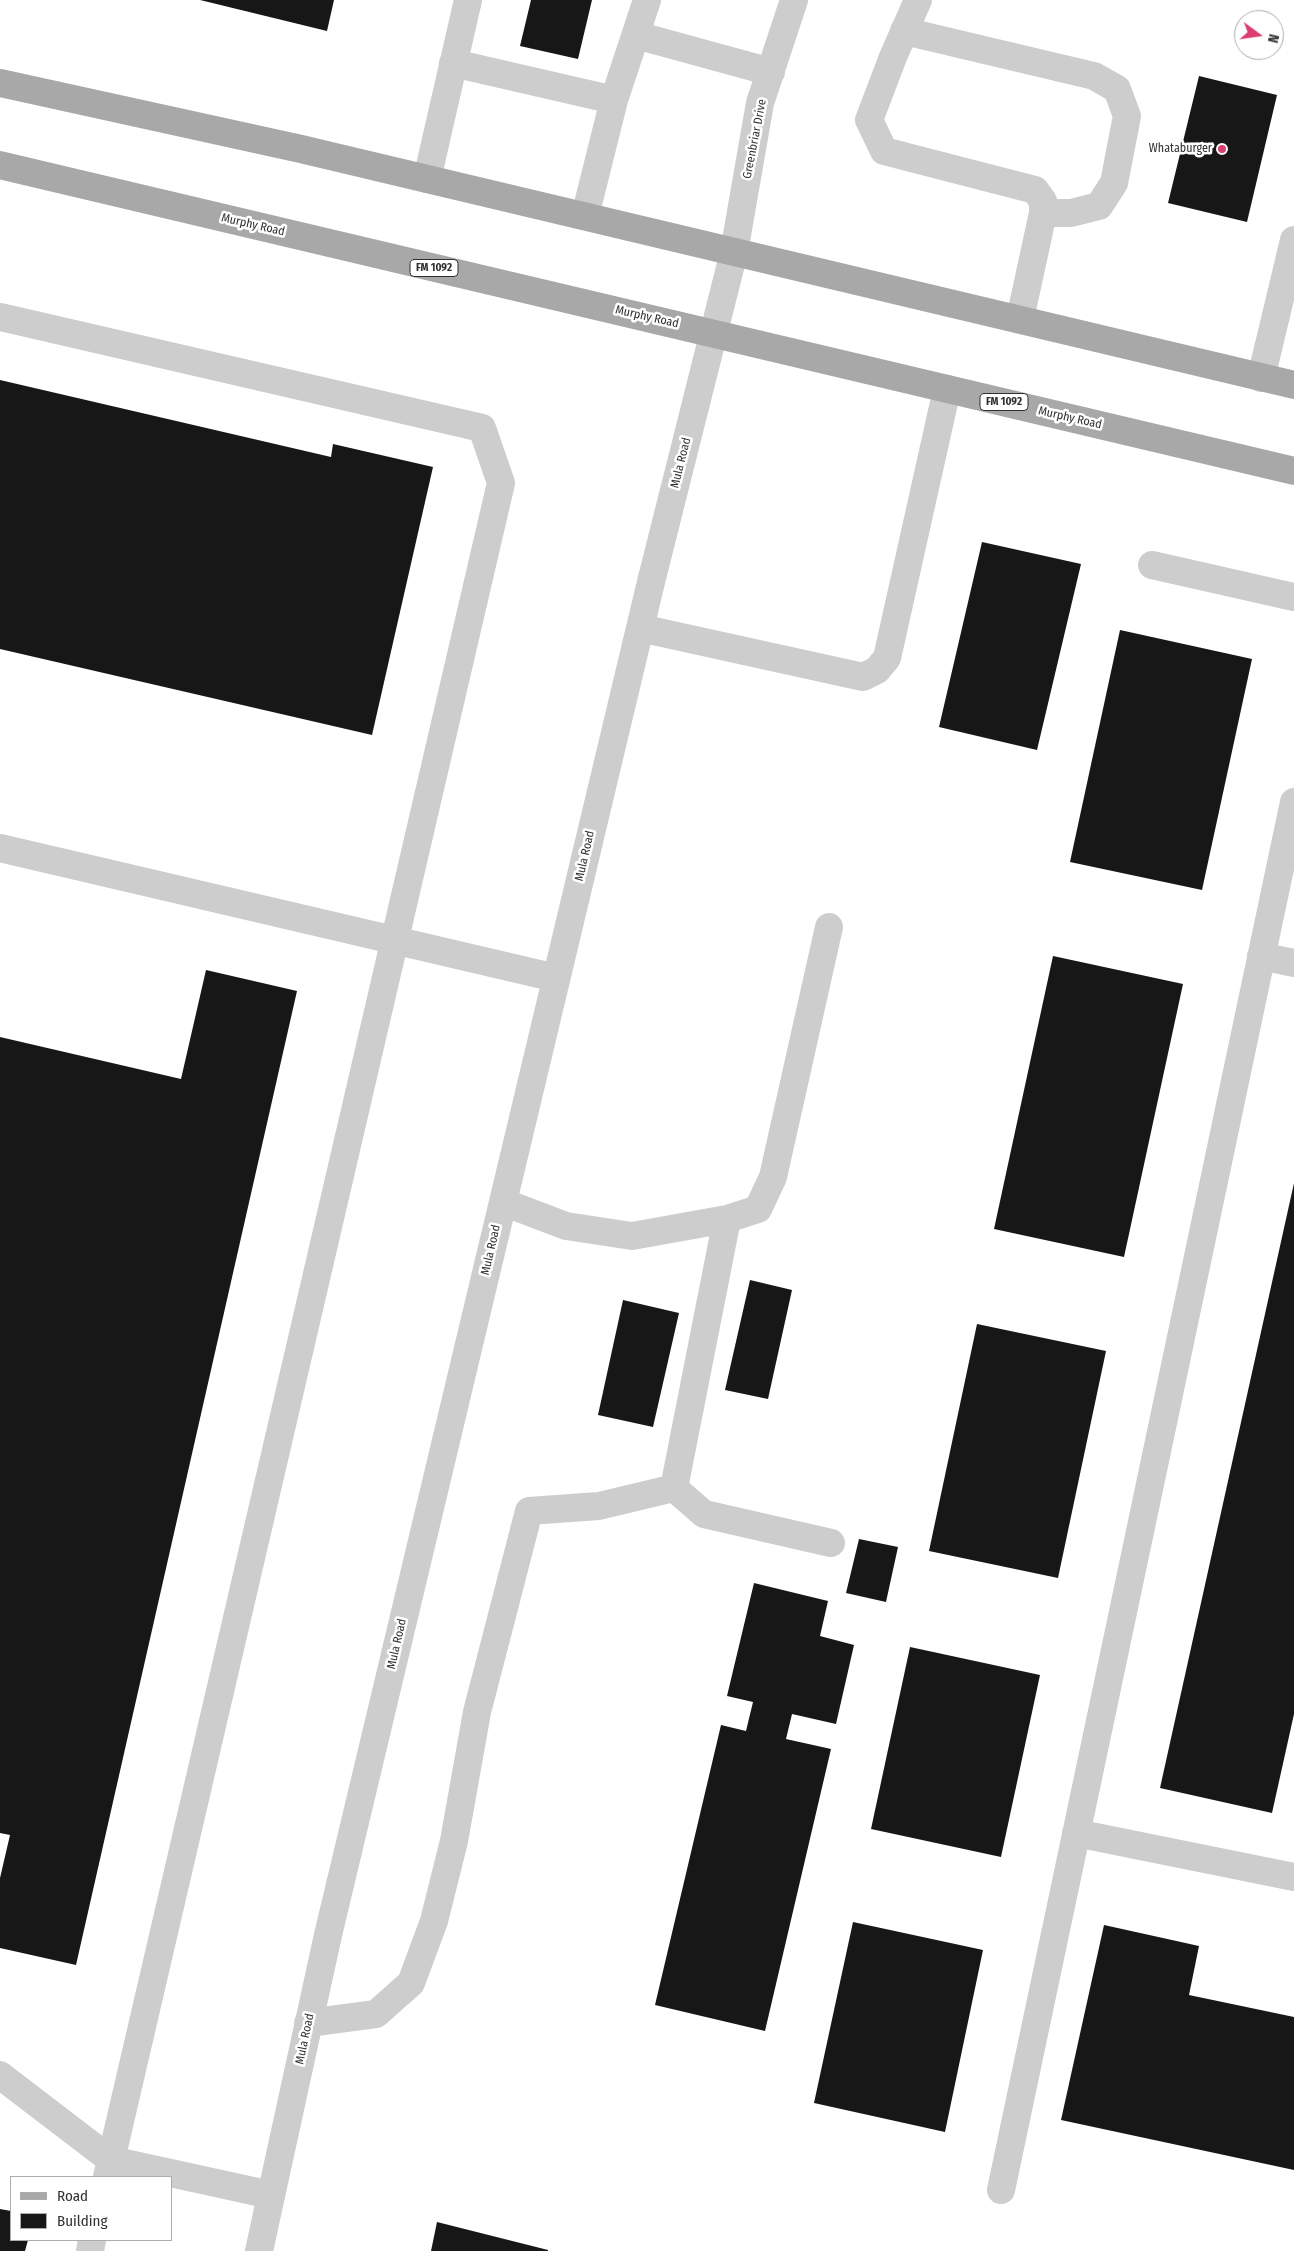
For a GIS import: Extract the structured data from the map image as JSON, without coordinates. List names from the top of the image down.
{
  "streets": {
    "main road": ["Murphy Road", "FM 1092"],
    "street": ["Greenbriar Drive", "Mula Road"]
  },
  "crossings": [
    ["Greenbriar Drive", "Mula Road"],
    ["Murphy Road", "Mula Road"]
  ],
  "places": ["Whataburger"],
  "legend": ["Road", "Building"],
  "north": "right"
}
